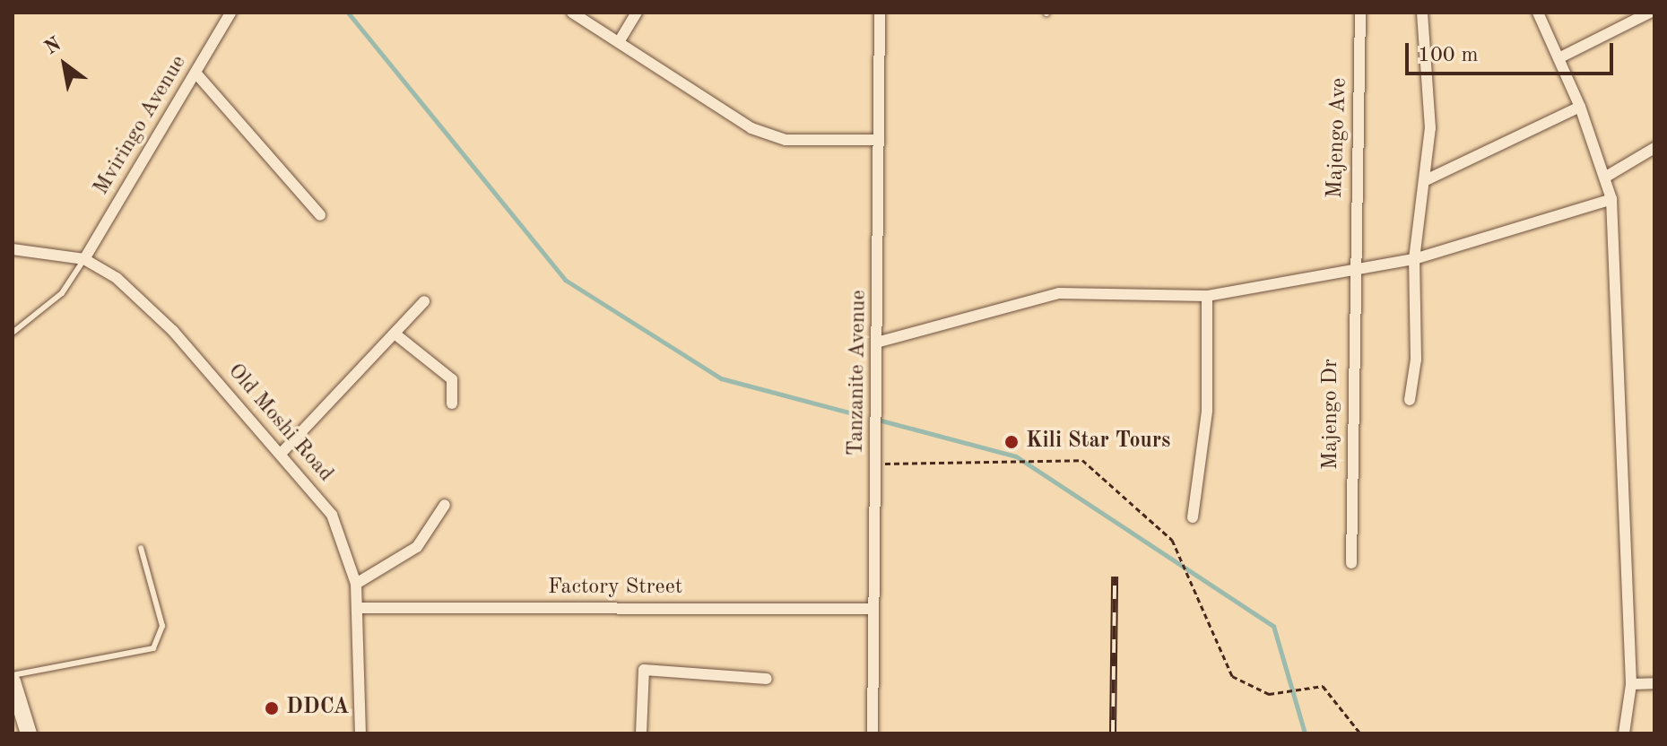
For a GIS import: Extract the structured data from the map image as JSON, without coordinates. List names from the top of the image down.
{
  "streets": {
    "street": [
      "Mviringo Avenue",
      "Majengo Ave",
      "Tanzanite Avenue",
      "Majengo Dr",
      "Old Moshi Road",
      "Factory Street"
    ]
  },
  "crossings": [
    ["Mviringo Avenue", "Old Moshi Road"],
    ["Majengo Ave", "Majengo Dr"],
    ["Tanzanite Avenue", "Factory Street"],
    ["Old Moshi Road", "Factory Street"]
  ],
  "places": ["Kili Star Tours", "DDCA"],
  "scale_bar": "100 m",
  "north": "top left"
}
